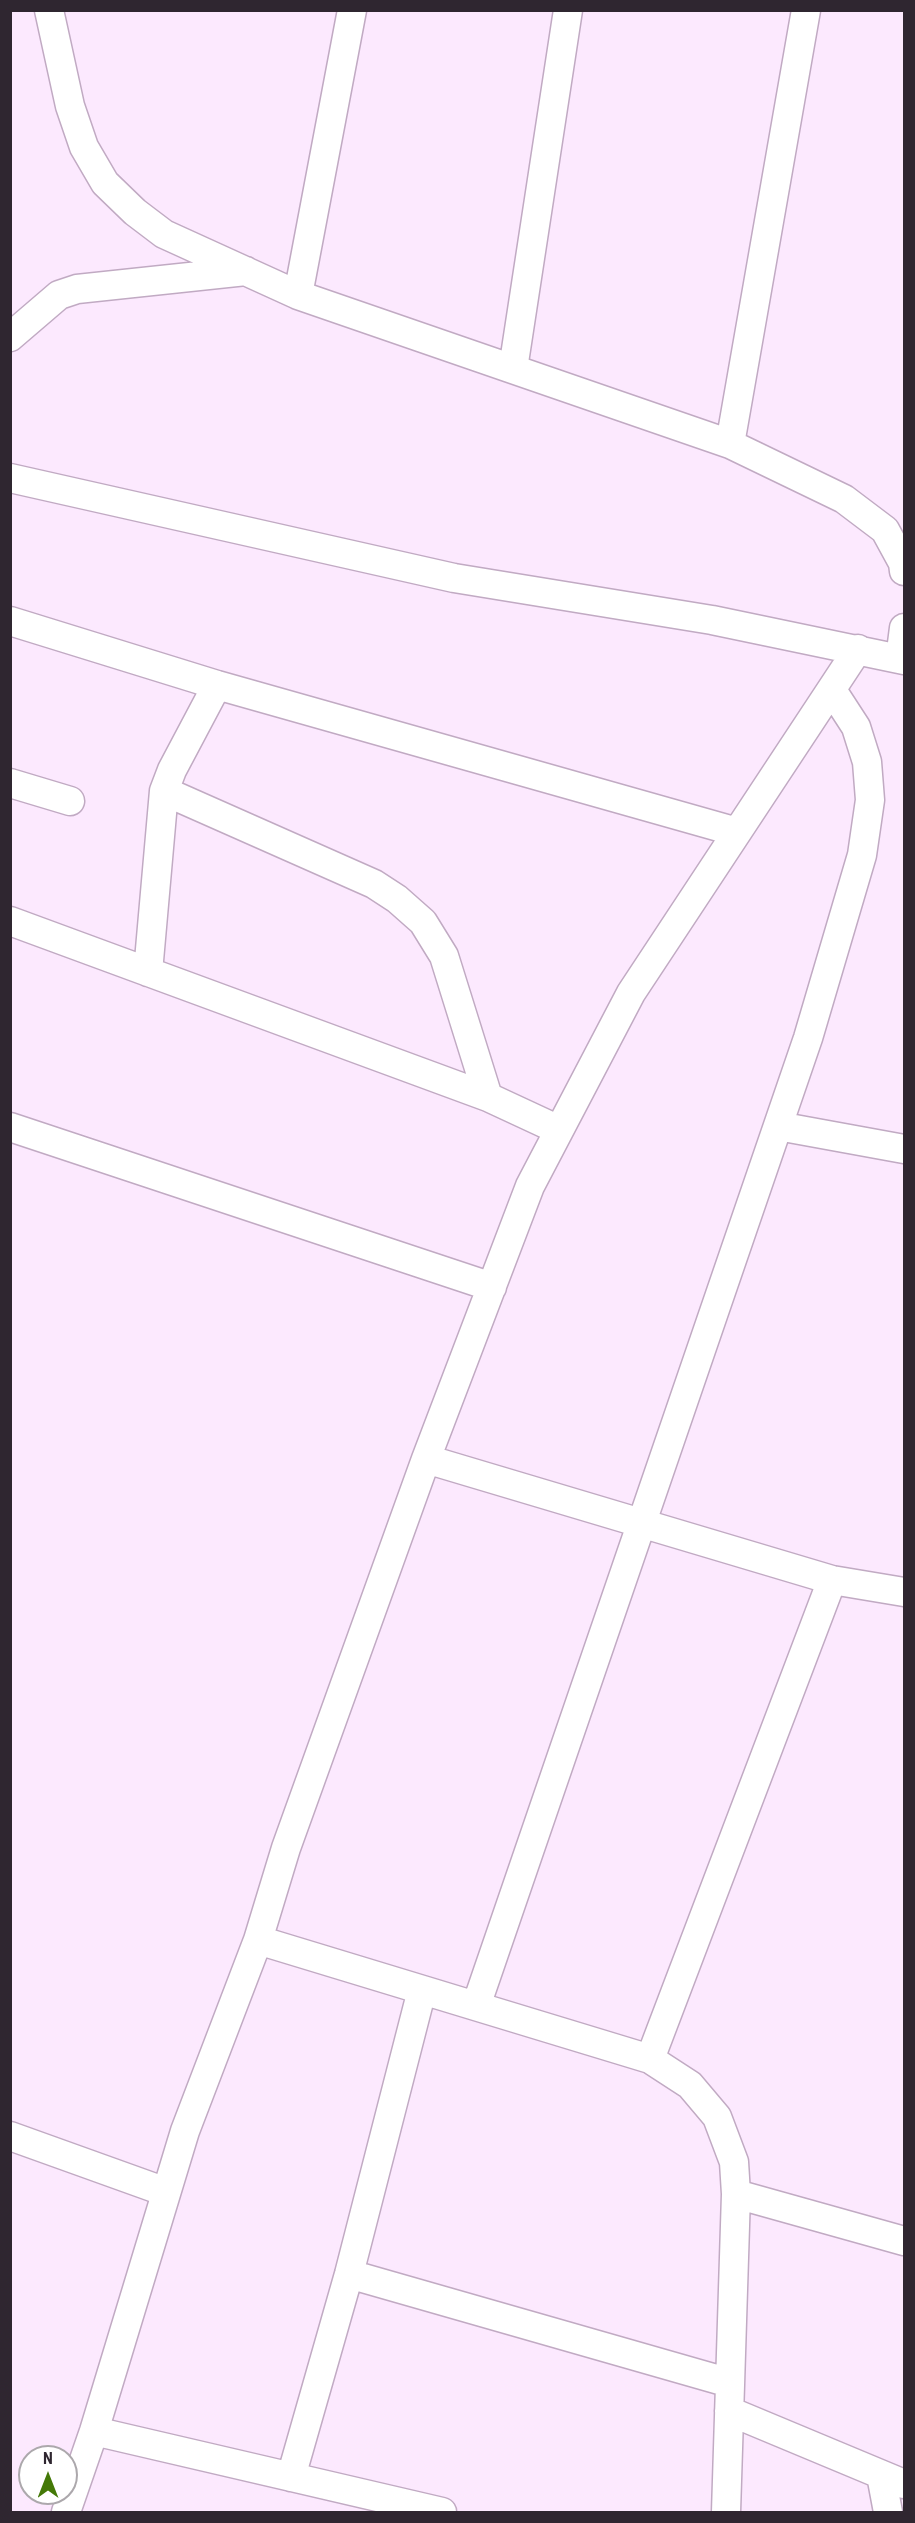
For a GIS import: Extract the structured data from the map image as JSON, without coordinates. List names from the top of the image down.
{
  "north": "top"
}
